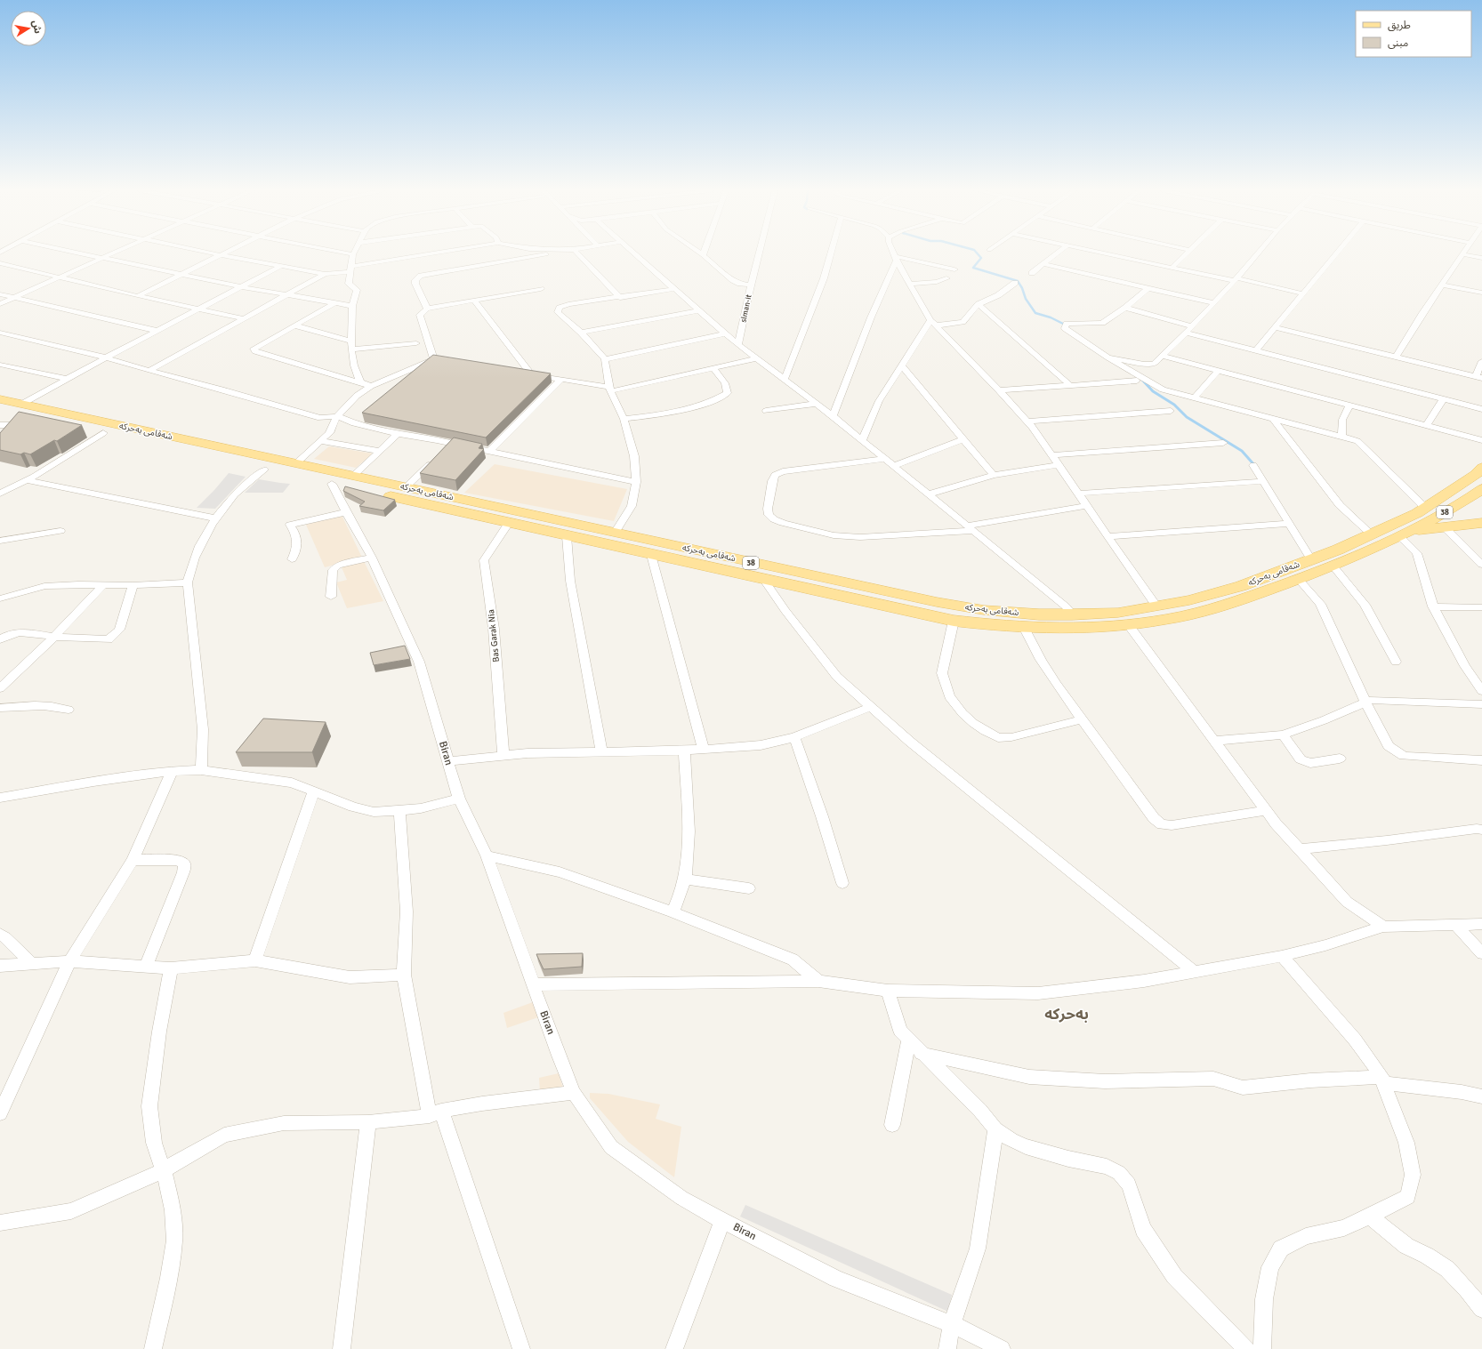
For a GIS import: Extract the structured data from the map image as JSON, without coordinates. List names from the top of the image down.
{
  "streets": {
    "main road": ["شەقامی بەحرکە", "38"],
    "street": ["slman-it", "Bas Garak Nia", "Biran"]
  },
  "crossings": [
    ["شەقامی بەحرکە", "38"],
    ["شەقامی بەحرکە", "Bas Garak Nia"],
    ["شەقامی بەحرکە", "Biran"]
  ],
  "districts": ["بەحرکە"],
  "legend": ["طريق", "مبنى"],
  "north": "right"
}
